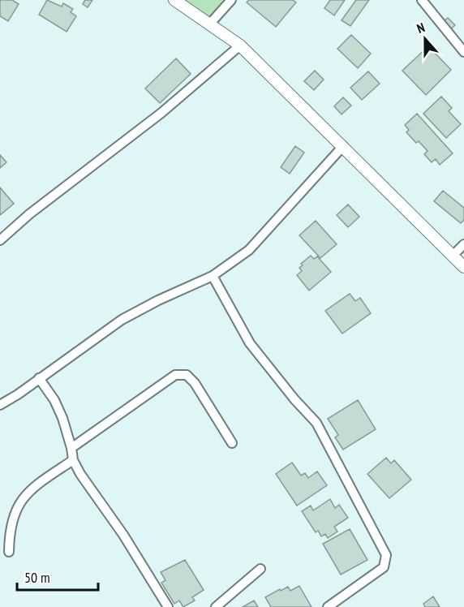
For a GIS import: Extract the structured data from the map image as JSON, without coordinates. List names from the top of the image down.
{
  "scale_bar": "50 m",
  "north": "top"
}
